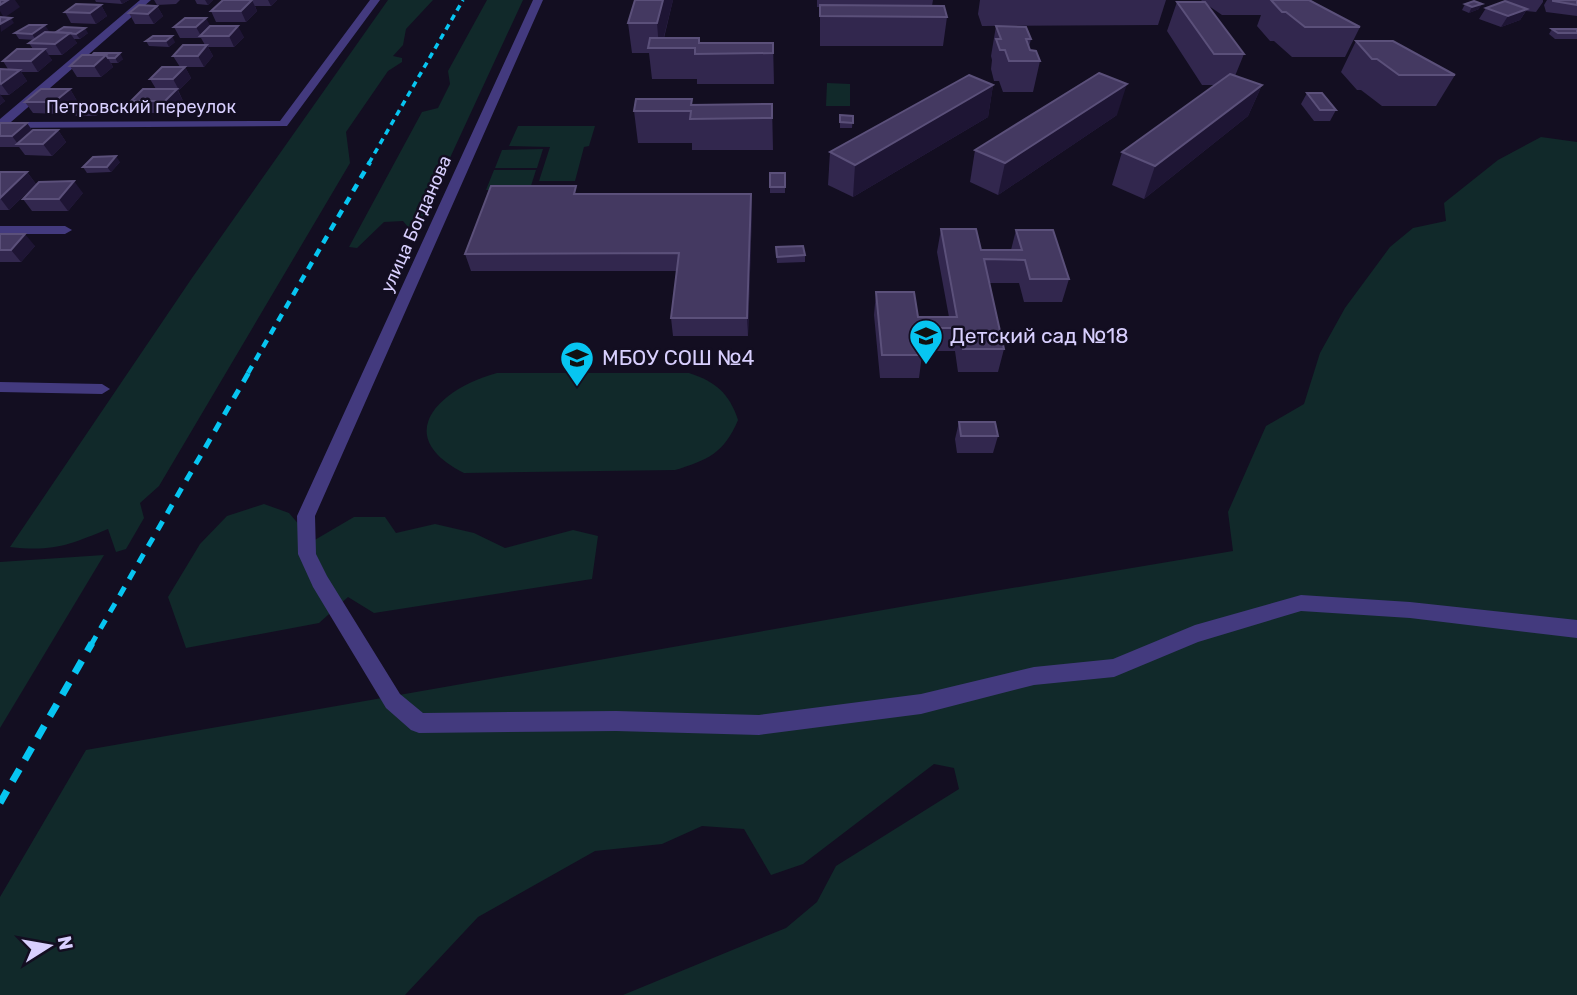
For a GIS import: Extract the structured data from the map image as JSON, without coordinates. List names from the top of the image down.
{
  "streets": {
    "street": ["Петровский переулок", "улица Богданова"]
  },
  "places": {
    "school or university": ["Детский сад №18", "МБОУ СОШ №4"]
  },
  "north": "right"
}
